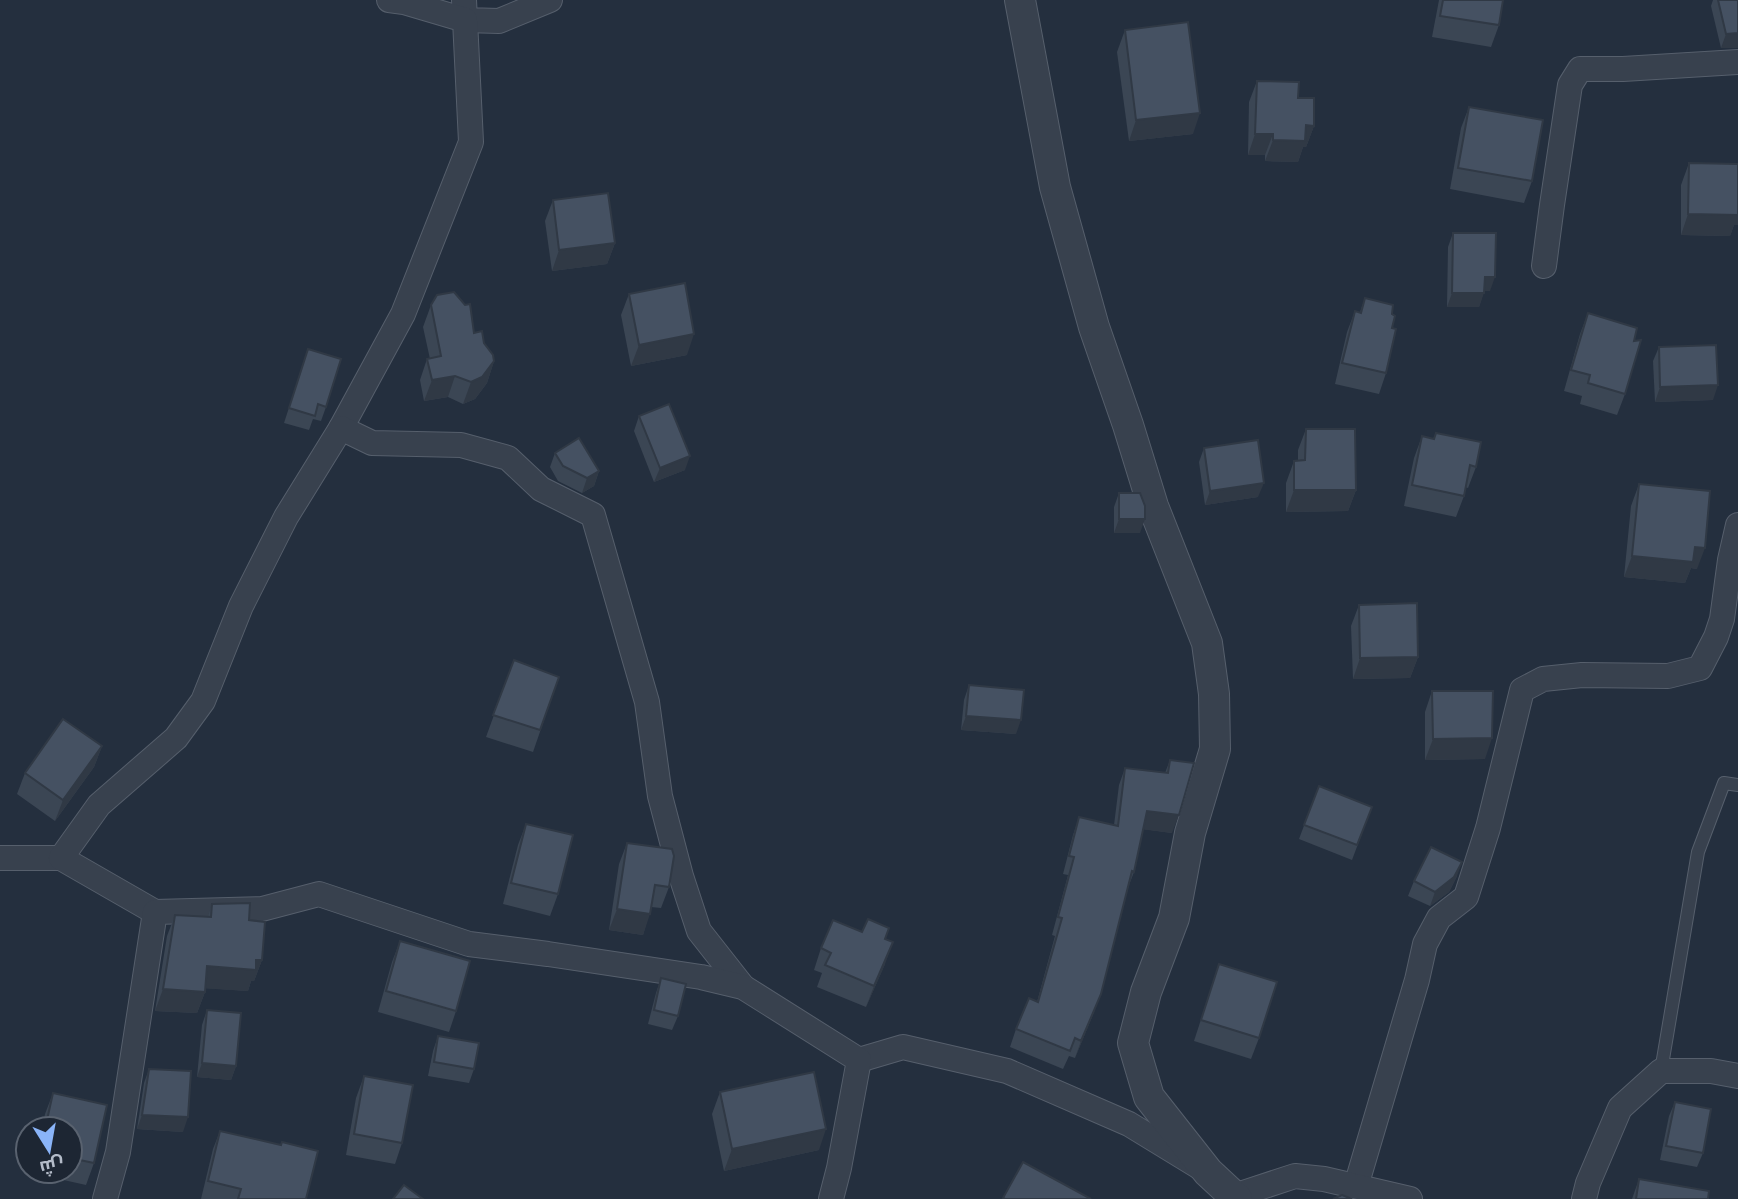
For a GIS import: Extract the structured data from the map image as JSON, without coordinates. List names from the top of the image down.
{
  "north": "bottom"
}
